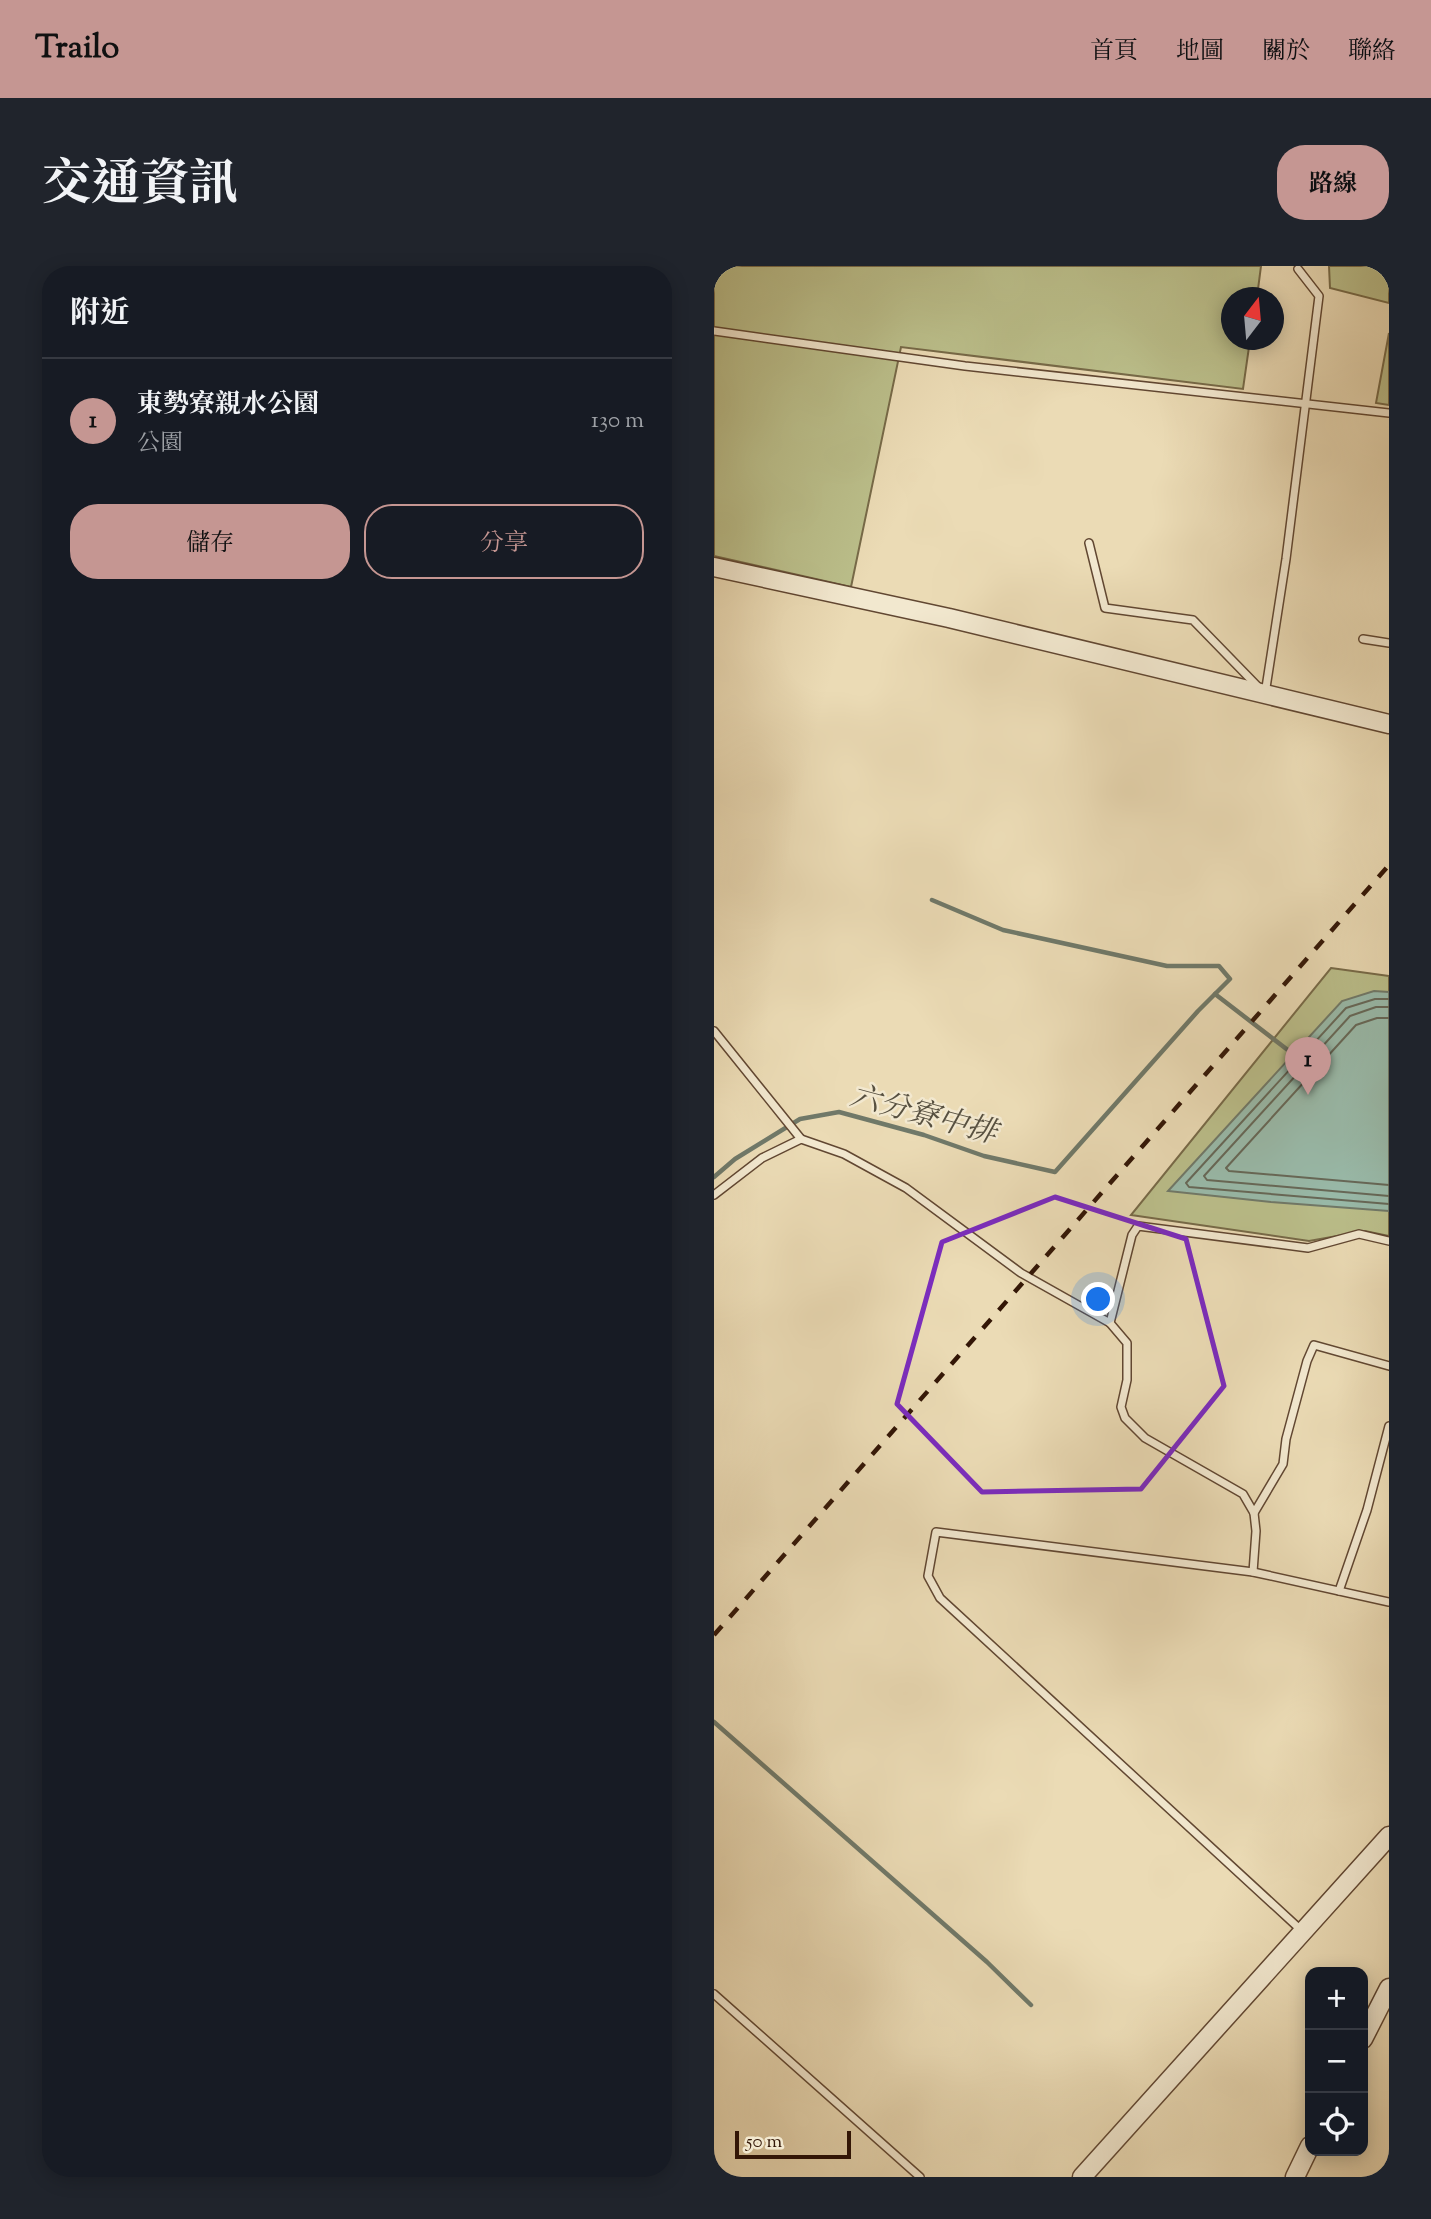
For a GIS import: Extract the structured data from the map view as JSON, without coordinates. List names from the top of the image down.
{
  "water": ["六分寮中排"],
  "scale_bar": "50 m",
  "north": "top",
  "page": {
    "header": "Trailo",
    "nav": [
      "首頁",
      "地圖",
      "關於",
      "聯絡"
    ],
    "title": "交通資訊",
    "buttons": [
      "路線",
      ["儲存", "分享"]
    ],
    "heading": "附近",
    "list": [
      {
        "mark": "1",
        "name": "東勢寮親水公園",
        "note": "公園",
        "value": "130 m"
      }
    ],
    "pins": "1",
    "map_buttons": ["+", "−"],
    "scale": "50 m"
  }
}
